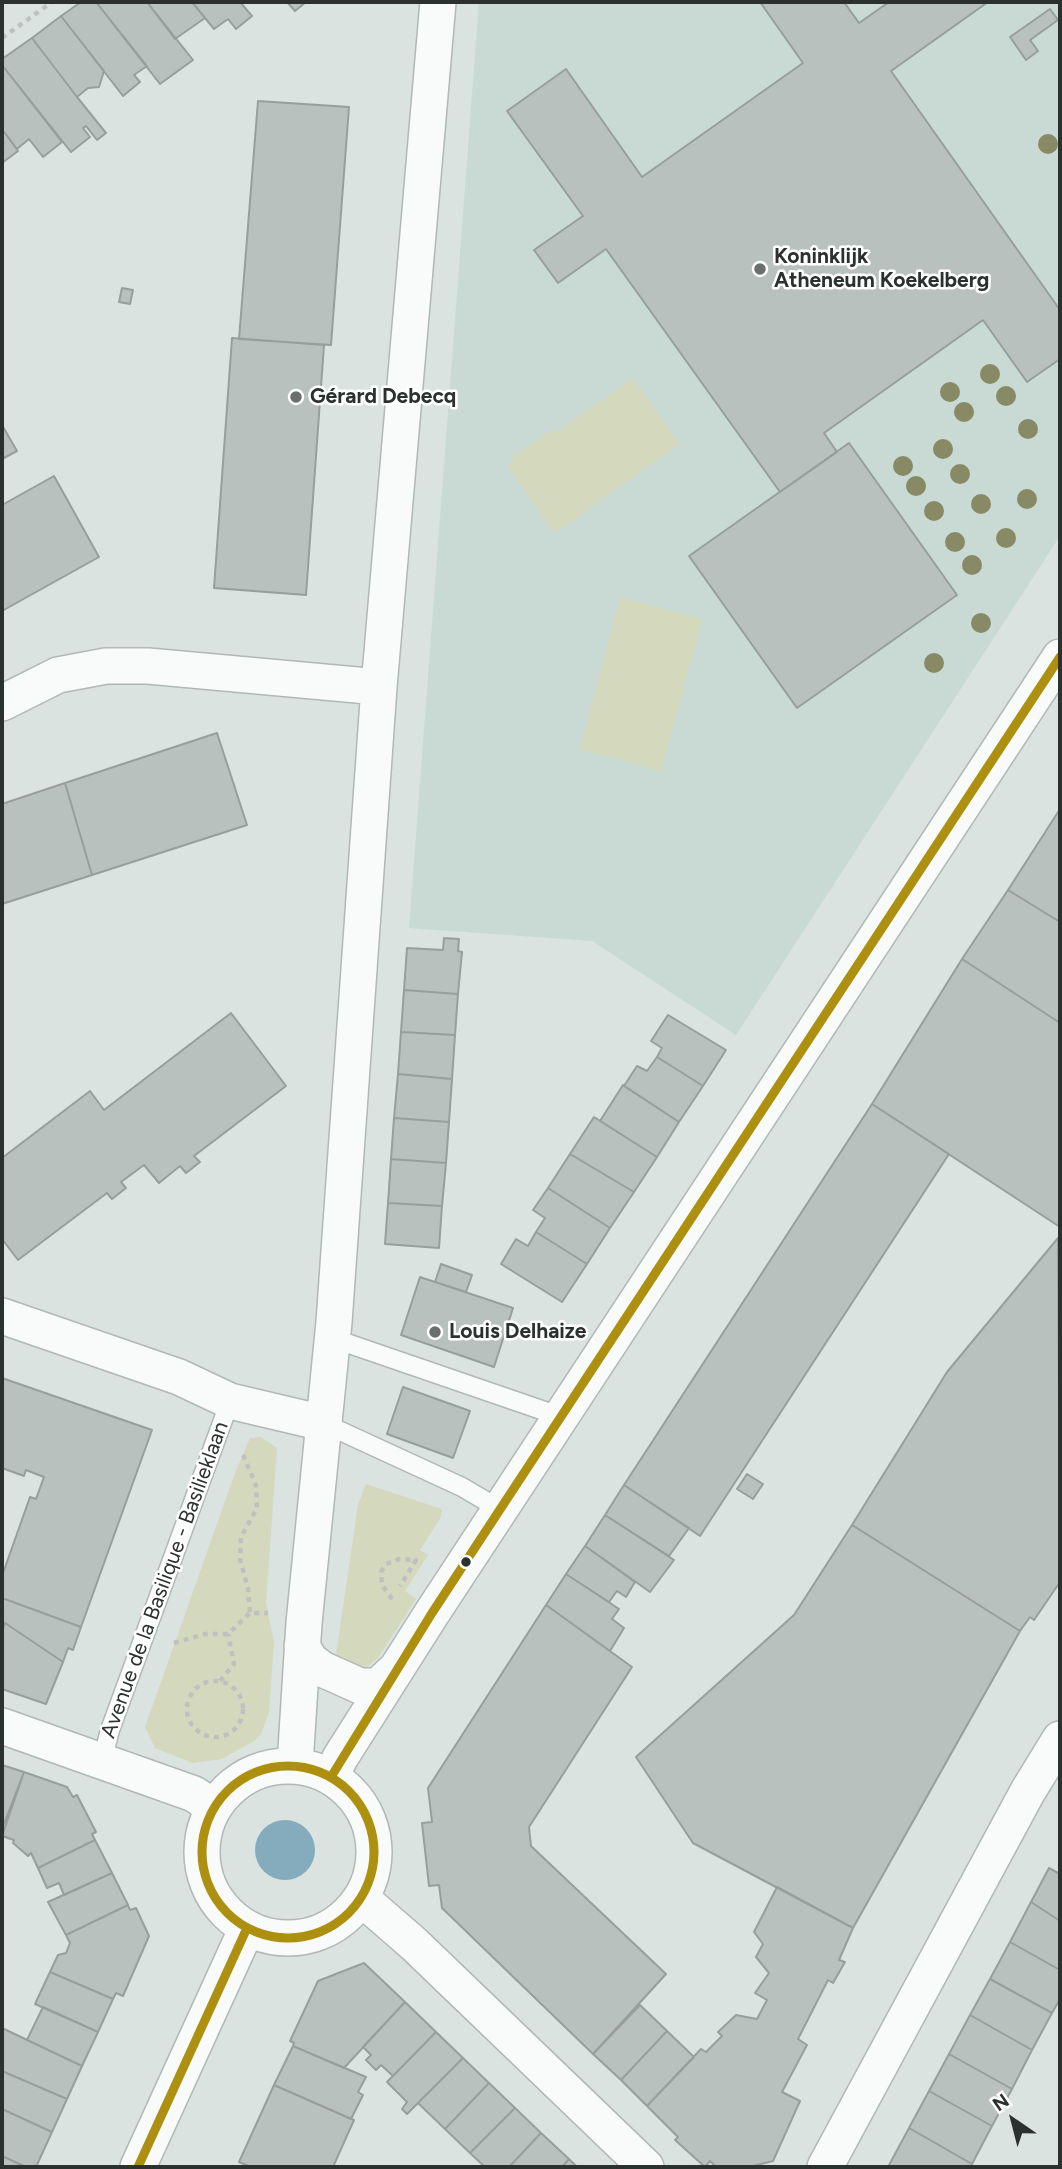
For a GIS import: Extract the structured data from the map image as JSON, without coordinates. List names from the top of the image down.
{
  "streets": {
    "lane": ["Avenue de la Basilique - Basilieklaan"]
  },
  "places": ["Koninklijk Atheneum Koekelberg", "Gérard Debecq", "Louis Delhaize"],
  "north": "top left"
}
